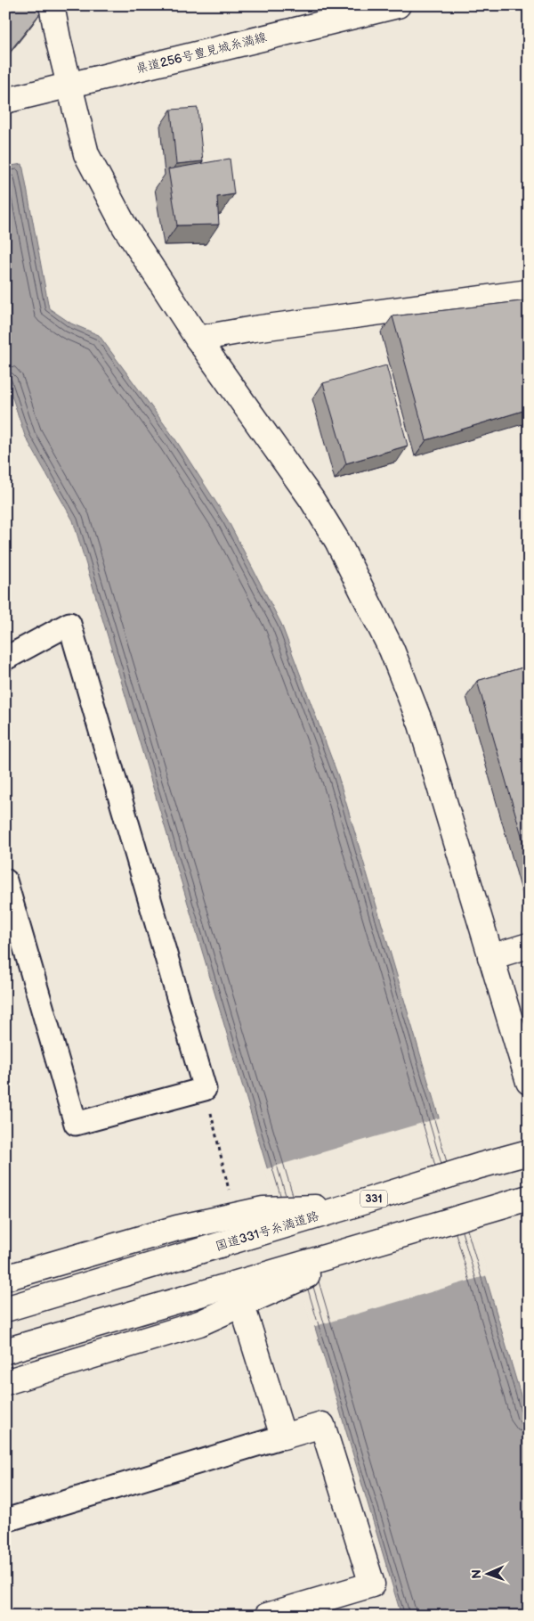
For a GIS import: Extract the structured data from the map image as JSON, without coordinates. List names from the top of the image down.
{
  "streets": {
    "main road": ["県道256号豊見城糸満線", "331", "国道331号糸満道路"]
  },
  "north": "left"
}
